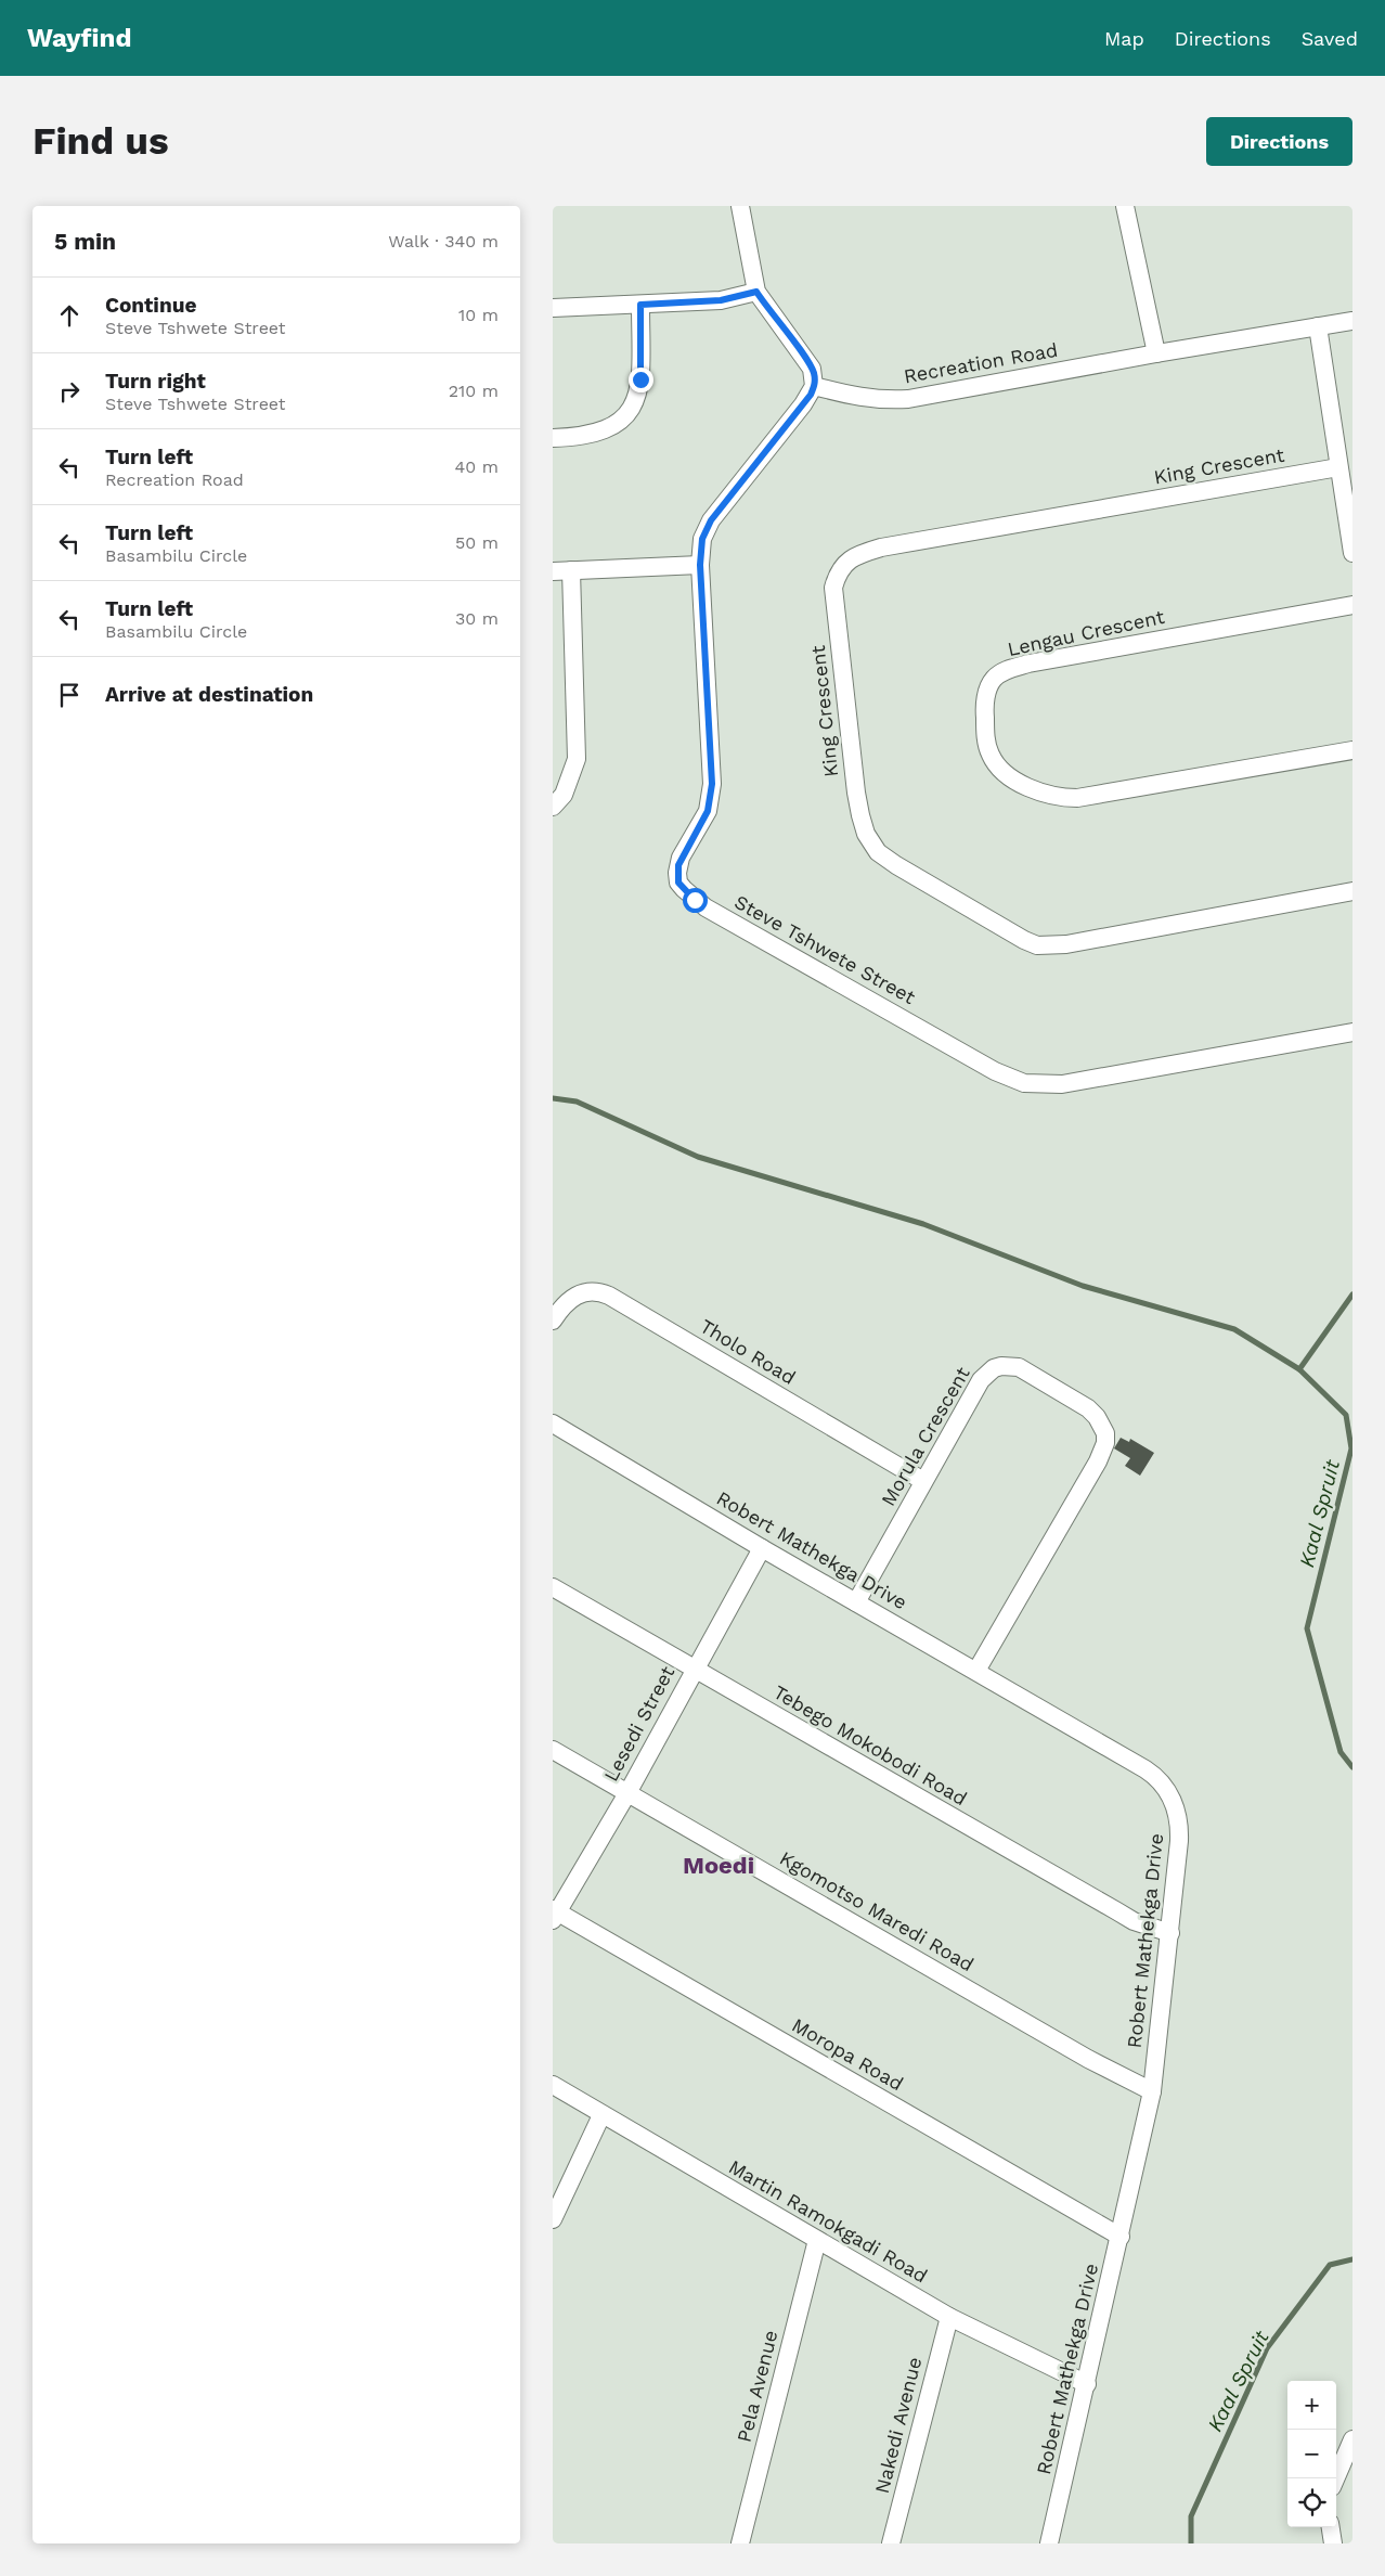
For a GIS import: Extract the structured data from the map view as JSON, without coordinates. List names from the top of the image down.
{
  "streets": {
    "street": [
      "Recreation Road",
      "King Crescent",
      "Lengau Crescent",
      "Steve Tshwete Street",
      "Tholo Road",
      "Morula Crescent",
      "Robert Mathekga Drive",
      "Lesedi Street",
      "Tebego Mokobodi Road",
      "Kgomotso Maredi Road",
      "Moropa Road",
      "Martin Ramokgadi Road",
      "Pela Avenue",
      "Nakedi Avenue"
    ]
  },
  "crossings": [
    ["Recreation Road", "Steve Tshwete Street"],
    ["Tholo Road", "Morula Crescent"],
    ["Morula Crescent", "Robert Mathekga Drive"],
    ["Robert Mathekga Drive", "Lesedi Street"],
    ["Robert Mathekga Drive", "Tebego Mokobodi Road"],
    ["Robert Mathekga Drive", "Kgomotso Maredi Road"],
    ["Robert Mathekga Drive", "Moropa Road"],
    ["Robert Mathekga Drive", "Martin Ramokgadi Road"],
    ["Lesedi Street", "Tebego Mokobodi Road"],
    ["Lesedi Street", "Kgomotso Maredi Road"],
    ["Lesedi Street", "Moropa Road"],
    ["Martin Ramokgadi Road", "Pela Avenue"],
    ["Martin Ramokgadi Road", "Nakedi Avenue"]
  ],
  "districts": ["Moedi"],
  "water": ["Kaal Spruit"],
  "page": {
    "header": "Wayfind",
    "nav": ["Map", "Directions", "Saved"],
    "buttons": "Directions",
    "title": "Find us",
    "heading": ["5 min", "Walk · 340 m"],
    "list": [
      ["Continue", "Steve Tshwete Street", "10 m"],
      ["Turn right", "Steve Tshwete Street", "210 m"],
      ["Turn left", "Recreation Road", "40 m"],
      ["Turn left", "Basambilu Circle", "50 m"],
      ["Turn left", "Basambilu Circle", "30 m"],
      "Arrive at destination"
    ],
    "map_buttons": ["+", "−"]
  }
}
